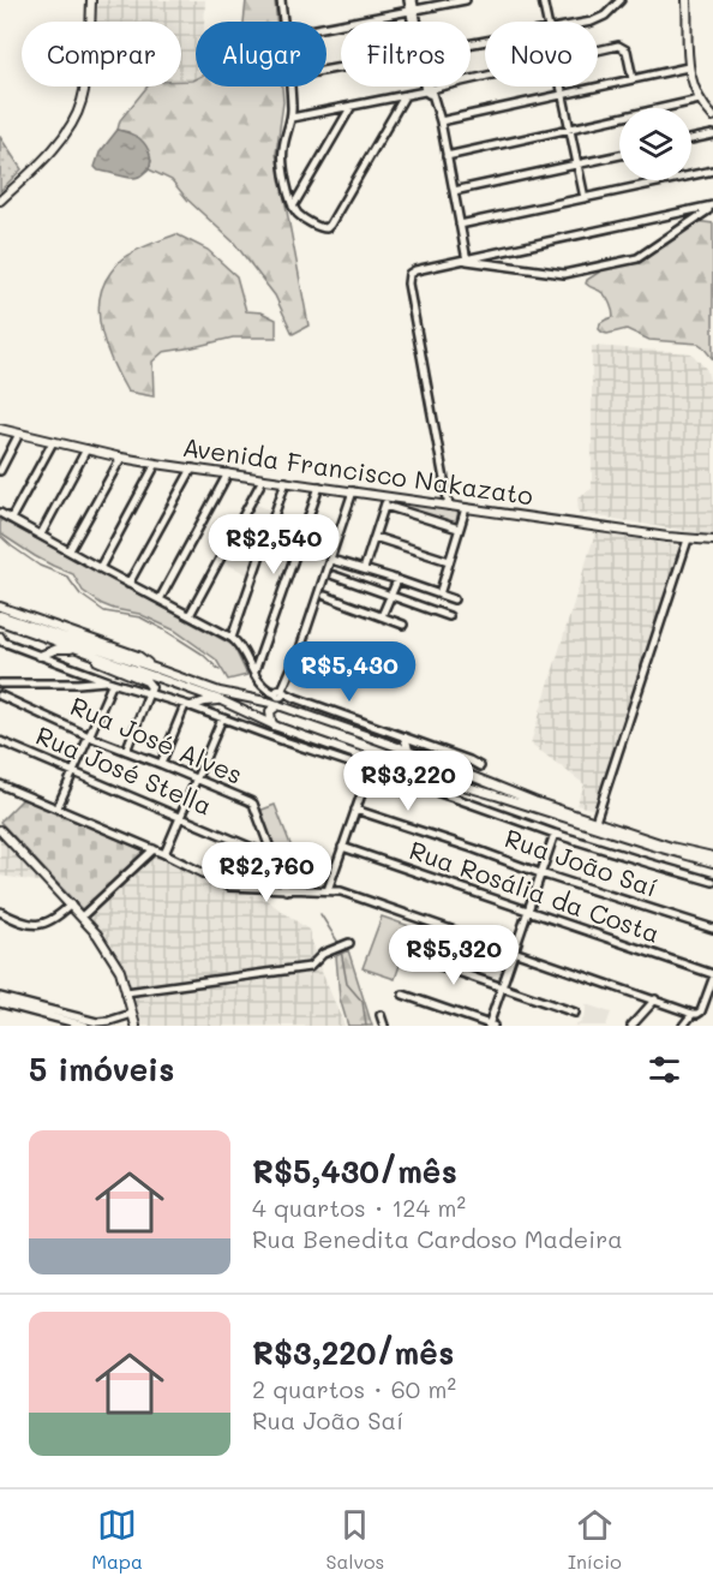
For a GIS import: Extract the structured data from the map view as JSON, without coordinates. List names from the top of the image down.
{
  "streets": {
    "main road": ["Avenida Francisco Nakazato"],
    "street": [
      "Rua José Alves",
      "Rua José Stella",
      "Rua João Saí",
      "Rua Rosália da Costa"
    ]
  },
  "crossings": [
    ["Rua José Alves", "Rua José Stella"]
  ],
  "page": {
    "chip": [
      "Comprar",
      "Alugar",
      "Filtros",
      "Novo"
    ],
    "price": [
      "R$2,540",
      "R$5,430",
      "R$3,220",
      "R$2,760",
      "R$5,320"
    ],
    "heading": "5 imóveis",
    "list": [
      {
        "name": "R$5,430/mês",
        "note": "4 quartos · 124 m² · Rua Benedita Cardoso Madeira"
      },
      {
        "name": "R$3,220/mês",
        "note": "2 quartos · 60 m² · Rua João Saí"
      }
    ],
    "tabs": ["Mapa", "Salvos", "Início"]
  }
}
